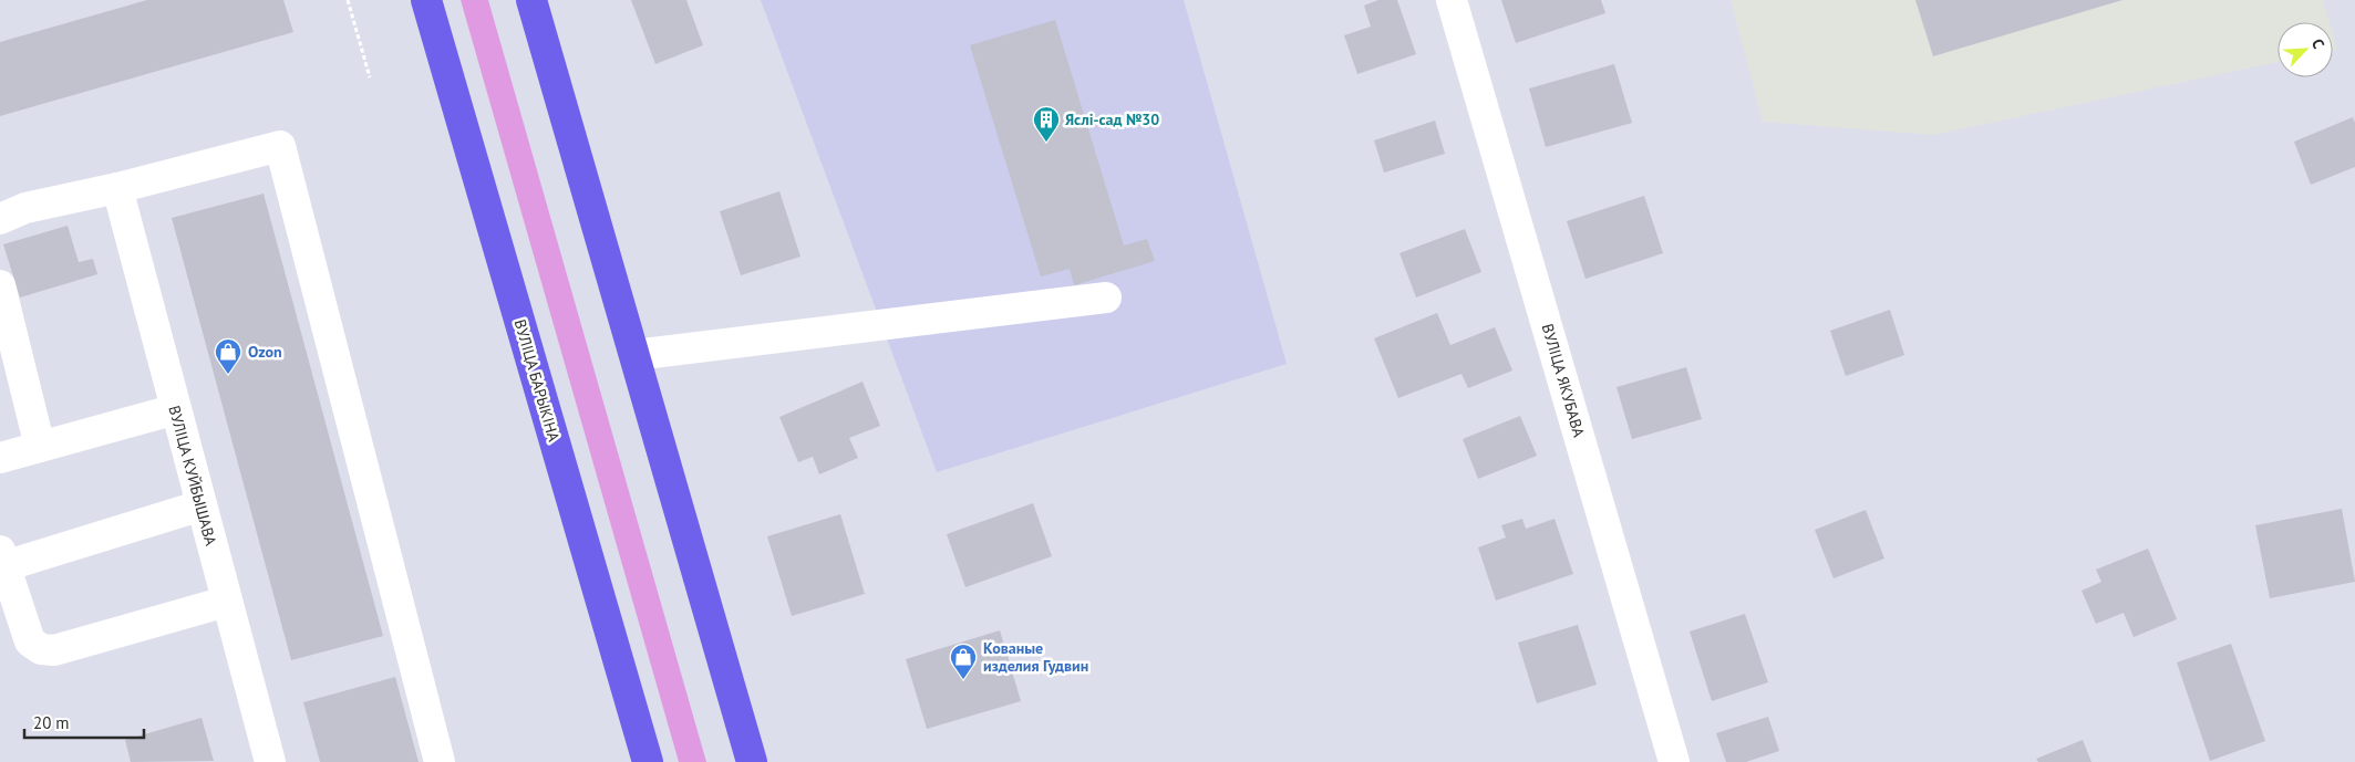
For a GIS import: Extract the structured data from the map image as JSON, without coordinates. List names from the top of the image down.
{
  "streets": {
    "main road": ["ВУЛІЦА БАРЫКІНА"],
    "street": ["ВУЛІЦА ЯКУБАВА", "ВУЛІЦА КУЙБЫШАВА"]
  },
  "places": {
    "building": ["Яслі-сад №30"],
    "shop": ["Ozon", "Кованые изделия Гудвин"]
  },
  "scale_bar": "20 m",
  "north": "top right"
}
